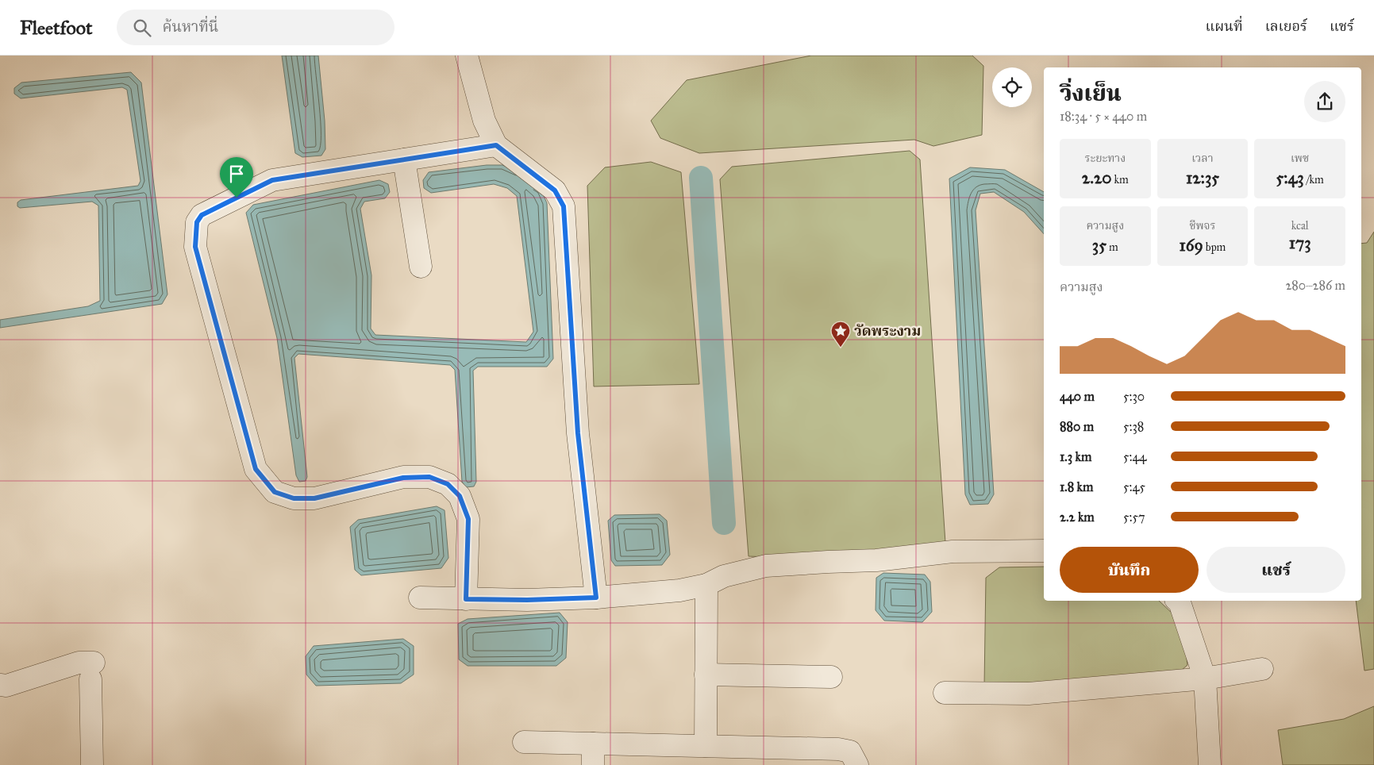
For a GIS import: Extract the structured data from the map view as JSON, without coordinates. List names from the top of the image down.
{
  "places": {
    "place": ["วัดพระงาม"]
  },
  "page": {
    "header": "Fleetfoot",
    "search": "ค้นหาที่นี่",
    "nav": ["แผนที่", "เลเยอร์", "แชร์"],
    "heading": ["วิ่งเย็น", "18:34 · 5 × 440 m"],
    "stats": [
      ["ระยะทาง", "2.20 km"],
      ["เวลา", "12:35"],
      ["เพซ", "5:43 /km"],
      ["ความสูง", "35 m"],
      ["ชีพจร", "169 bpm"],
      ["kcal", "173"]
    ],
    "chart": ["ความสูง", "280–286 m"],
    "list": [
      {
        "name": "440 m",
        "note": "5:30"
      },
      {
        "name": "880 m",
        "note": "5:38"
      },
      {
        "name": "1.3 km",
        "note": "5:44"
      },
      {
        "name": "1.8 km",
        "note": "5:45"
      },
      {
        "name": "2.2 km",
        "note": "5:57"
      }
    ],
    "buttons": ["บันทึก", "แชร์"]
  }
}
